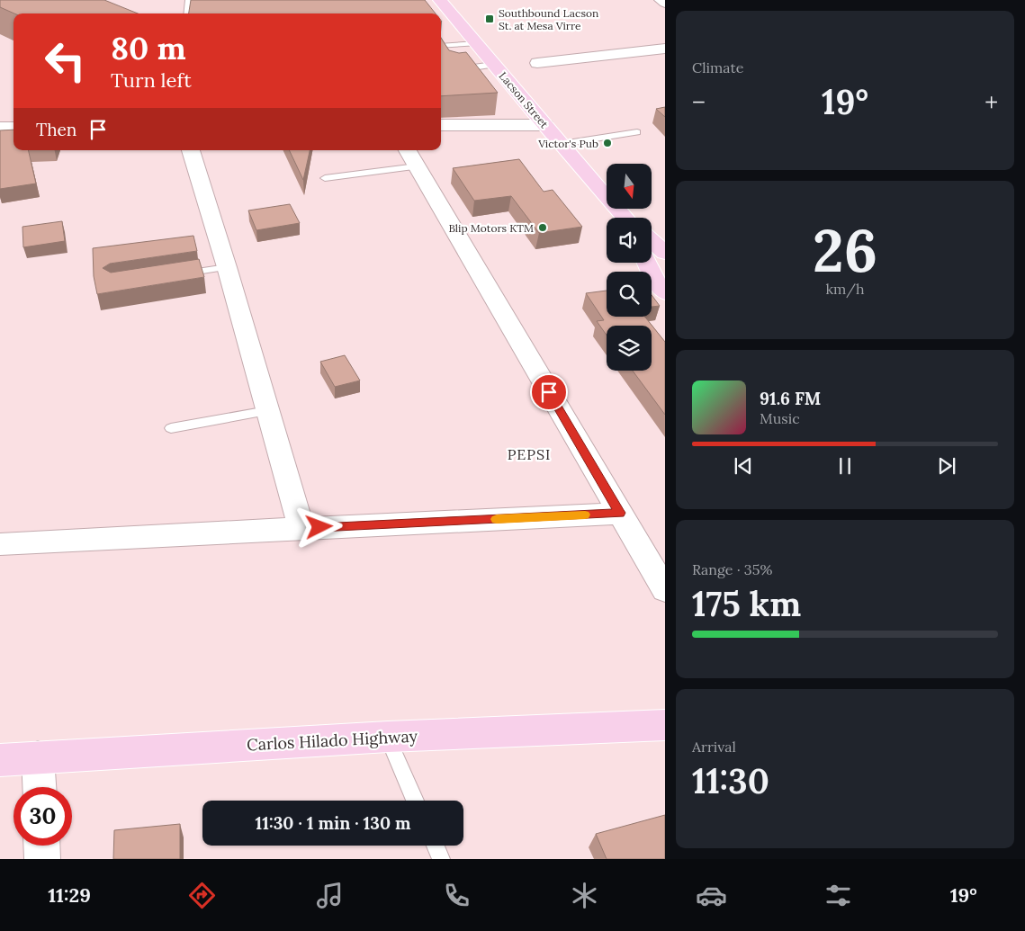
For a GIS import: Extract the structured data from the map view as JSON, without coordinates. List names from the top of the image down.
{
  "streets": {
    "main road": ["Lacson Street", "Carlos Hilado Highway"]
  },
  "districts": ["PEPSI"],
  "places": {
    "transit": ["Southbound Lacson St. at Mesa Virre"],
    "other": ["Victor's Pub", "Blip Motors KTM"]
  },
  "north": "bottom",
  "page": {
    "tile": [
      "Climate",
      ["26", "km/h"],
      ["Range · 35%", "175 km"],
      ["Arrival", "11:30"]
    ],
    "turn": ["80 m", "Turn left"],
    "heat": ["−", "19°", "+"],
    "then": "Then",
    "song": ["91.6 FM", "Music"],
    "limit": "30",
    "trip": "11:30 · 1 min · 130 m",
    "tabs": ["11:29", "19°"]
  }
}
